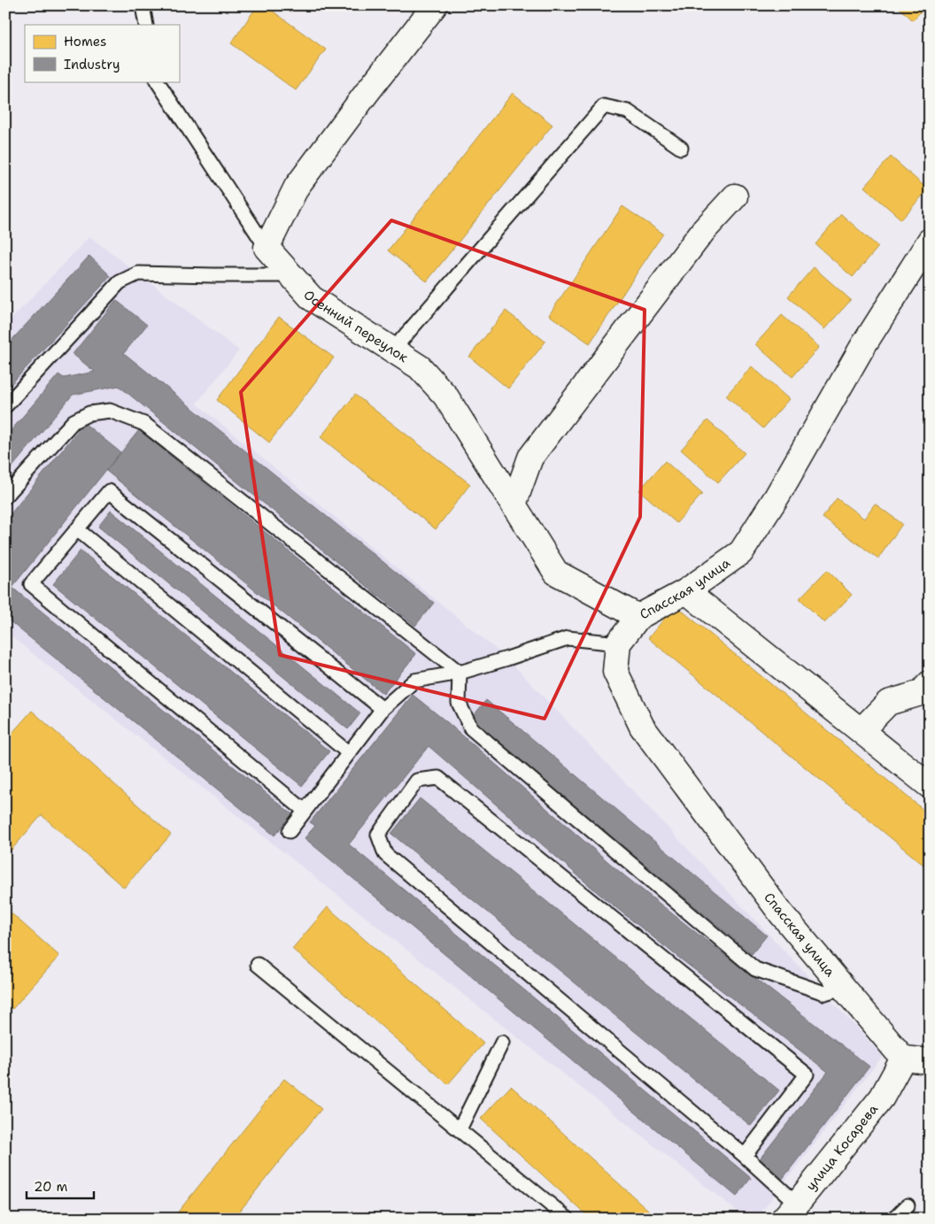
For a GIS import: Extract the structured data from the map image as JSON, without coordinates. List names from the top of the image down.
{
  "streets": {
    "street": ["Осенний переулок", "Спасская улица", "улица Косарева"]
  },
  "crossings": [
    ["Осенний переулок", "Спасская улица"],
    ["Спасская улица", "улица Косарева"]
  ],
  "legend": ["Homes", "Industry"],
  "scale_bar": "20 m"
}
